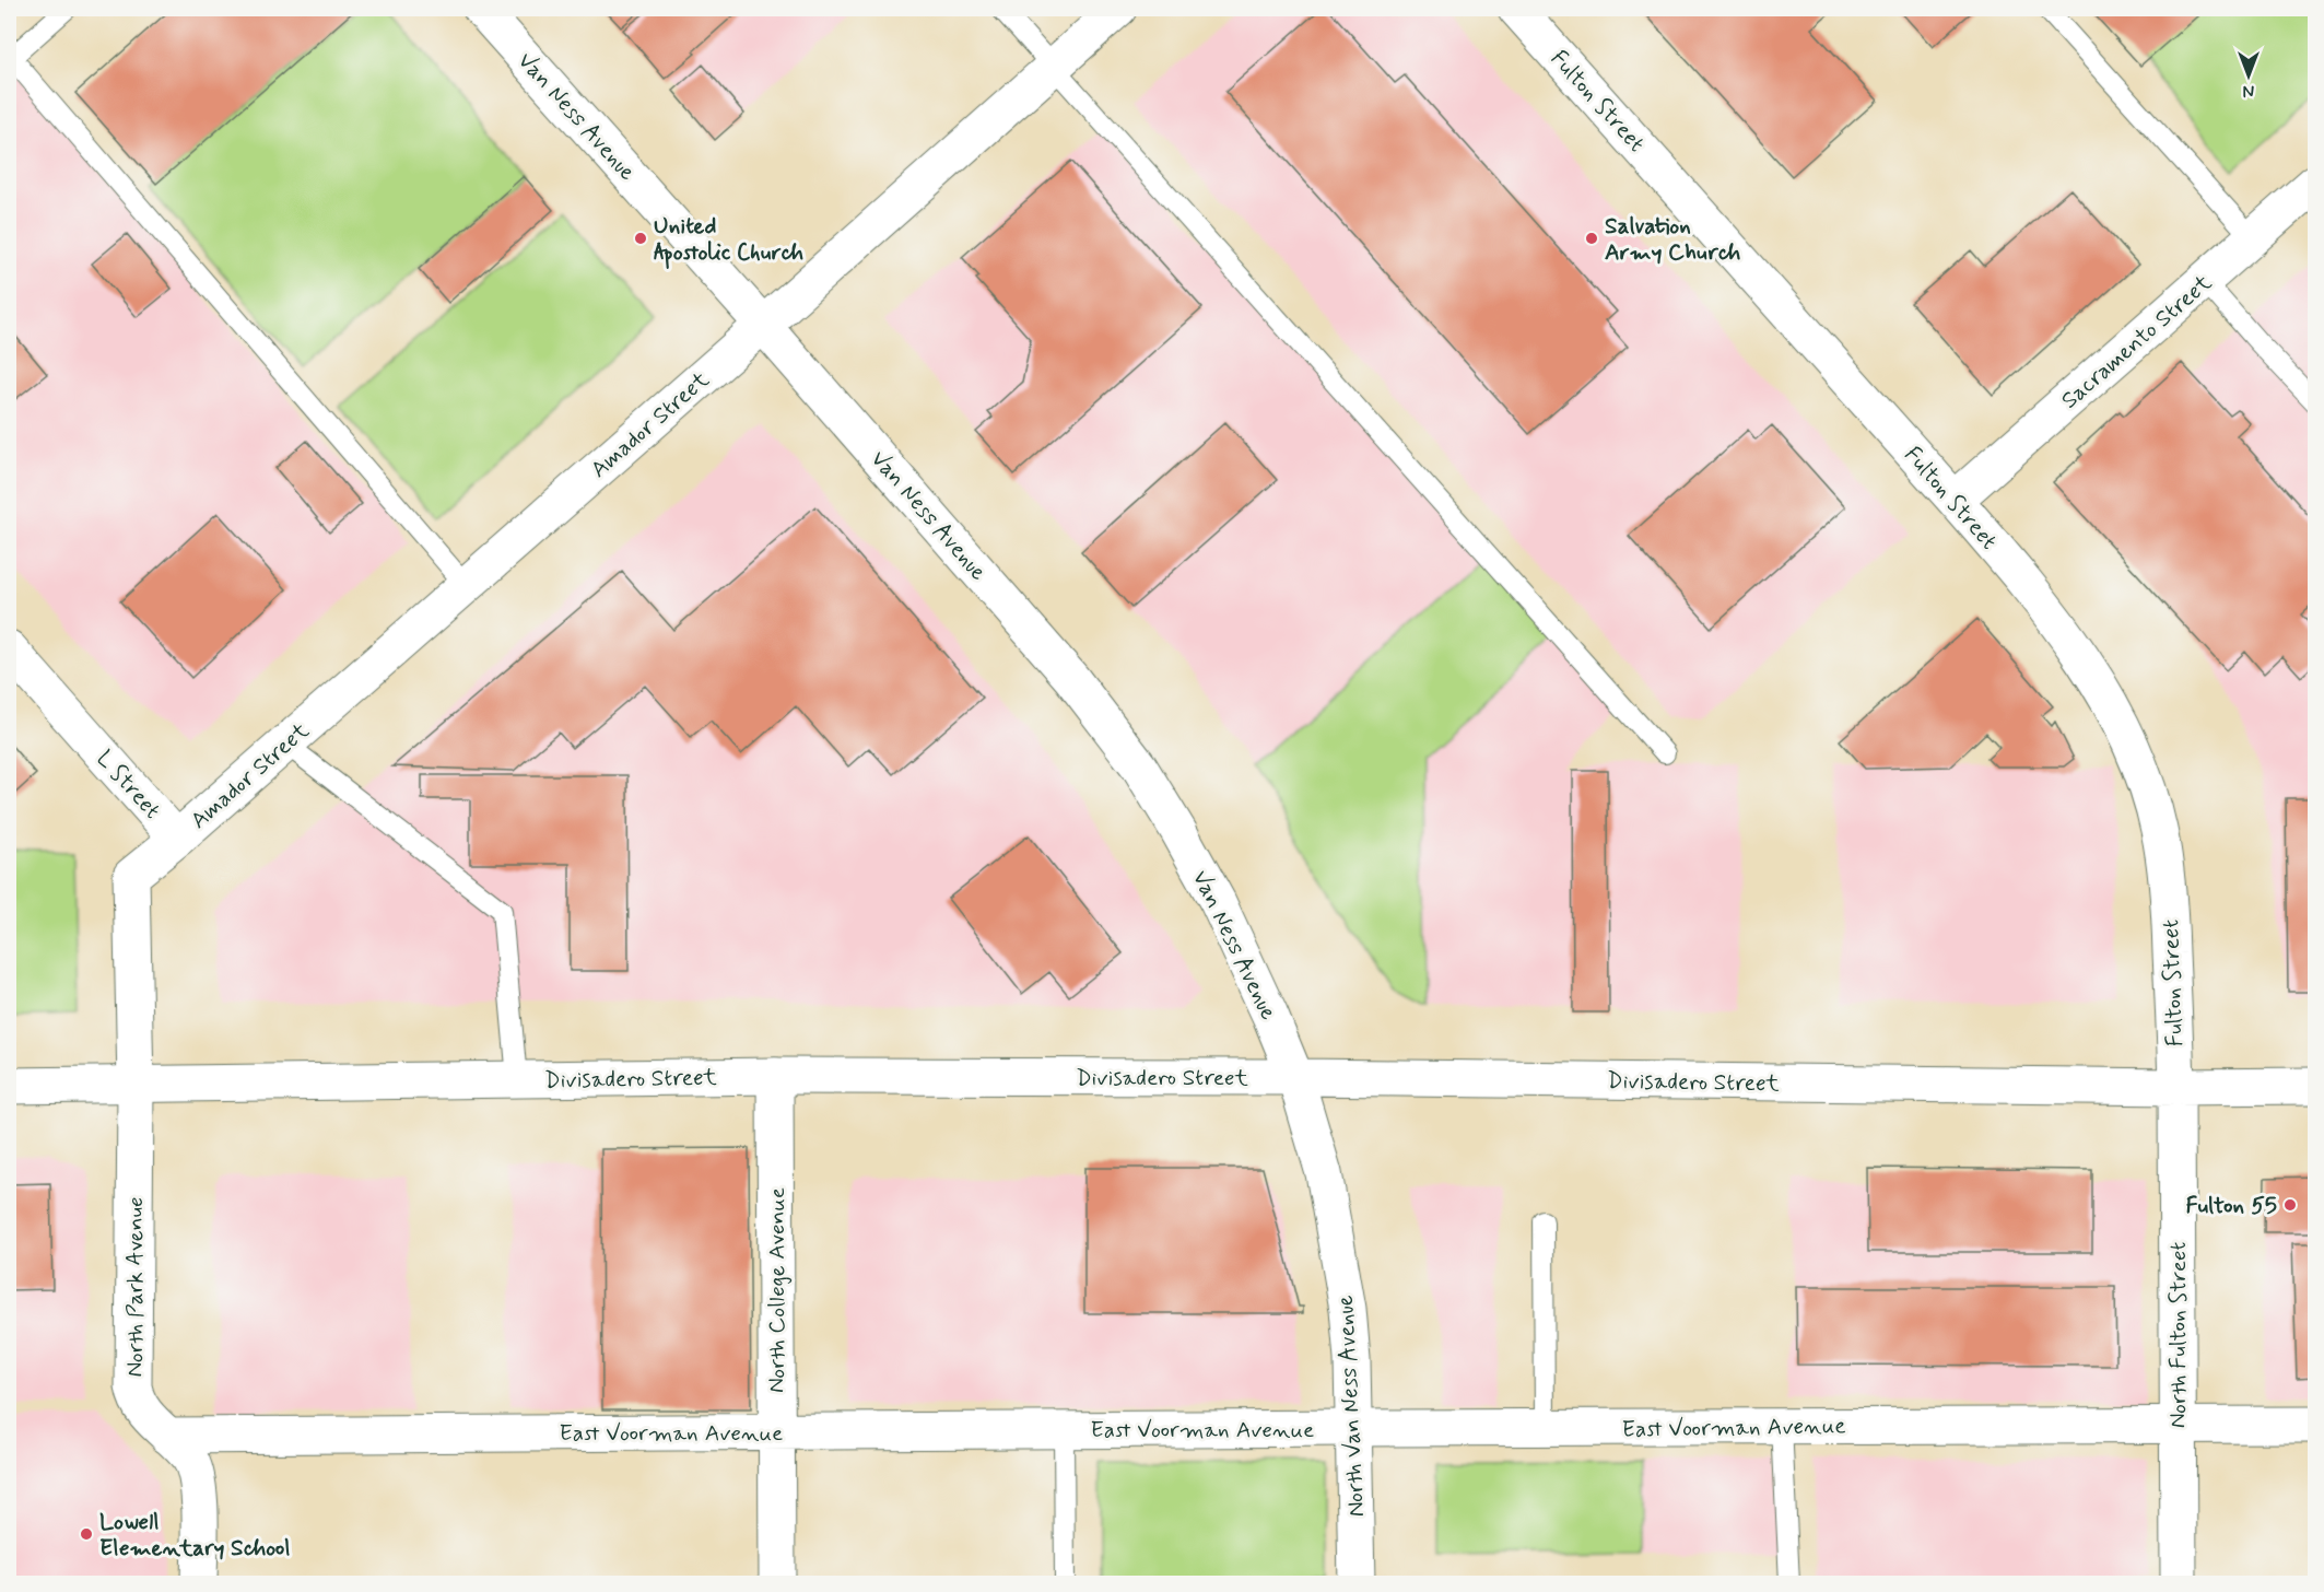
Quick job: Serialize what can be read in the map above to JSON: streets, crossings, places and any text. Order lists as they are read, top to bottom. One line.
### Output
{"streets":{"street":["Fulton Street","Van Ness Avenue","Sacramento Street","Amador Street","L Street","Divisadero Street","North Park Avenue","North College Avenue","North Fulton Street","North Van Ness Avenue","East Voorman Avenue"]},"crossings":[["Fulton Street","Sacramento Street"],["Fulton Street","Divisadero Street"],["Fulton Street","North Fulton Street"],["Van Ness Avenue","Amador Street"],["Van Ness Avenue","Divisadero Street"],["Van Ness Avenue","North Van Ness Avenue"],["Amador Street","L Street"],["L Street","Divisadero Street"],["L Street","North Park Avenue"],["Divisadero Street","North Park Avenue"],["Divisadero Street","North College Avenue"],["Divisadero Street","North Fulton Street"],["Divisadero Street","North Van Ness Avenue"],["North Park Avenue","East Voorman Avenue"],["North College Avenue","East Voorman Avenue"],["North Fulton Street","East Voorman Avenue"],["North Van Ness Avenue","East Voorman Avenue"]],"places":["United Apostolic Church","Salvation Army Church","Fulton 55","Lowell Elementary School"],"north":"bottom"}
